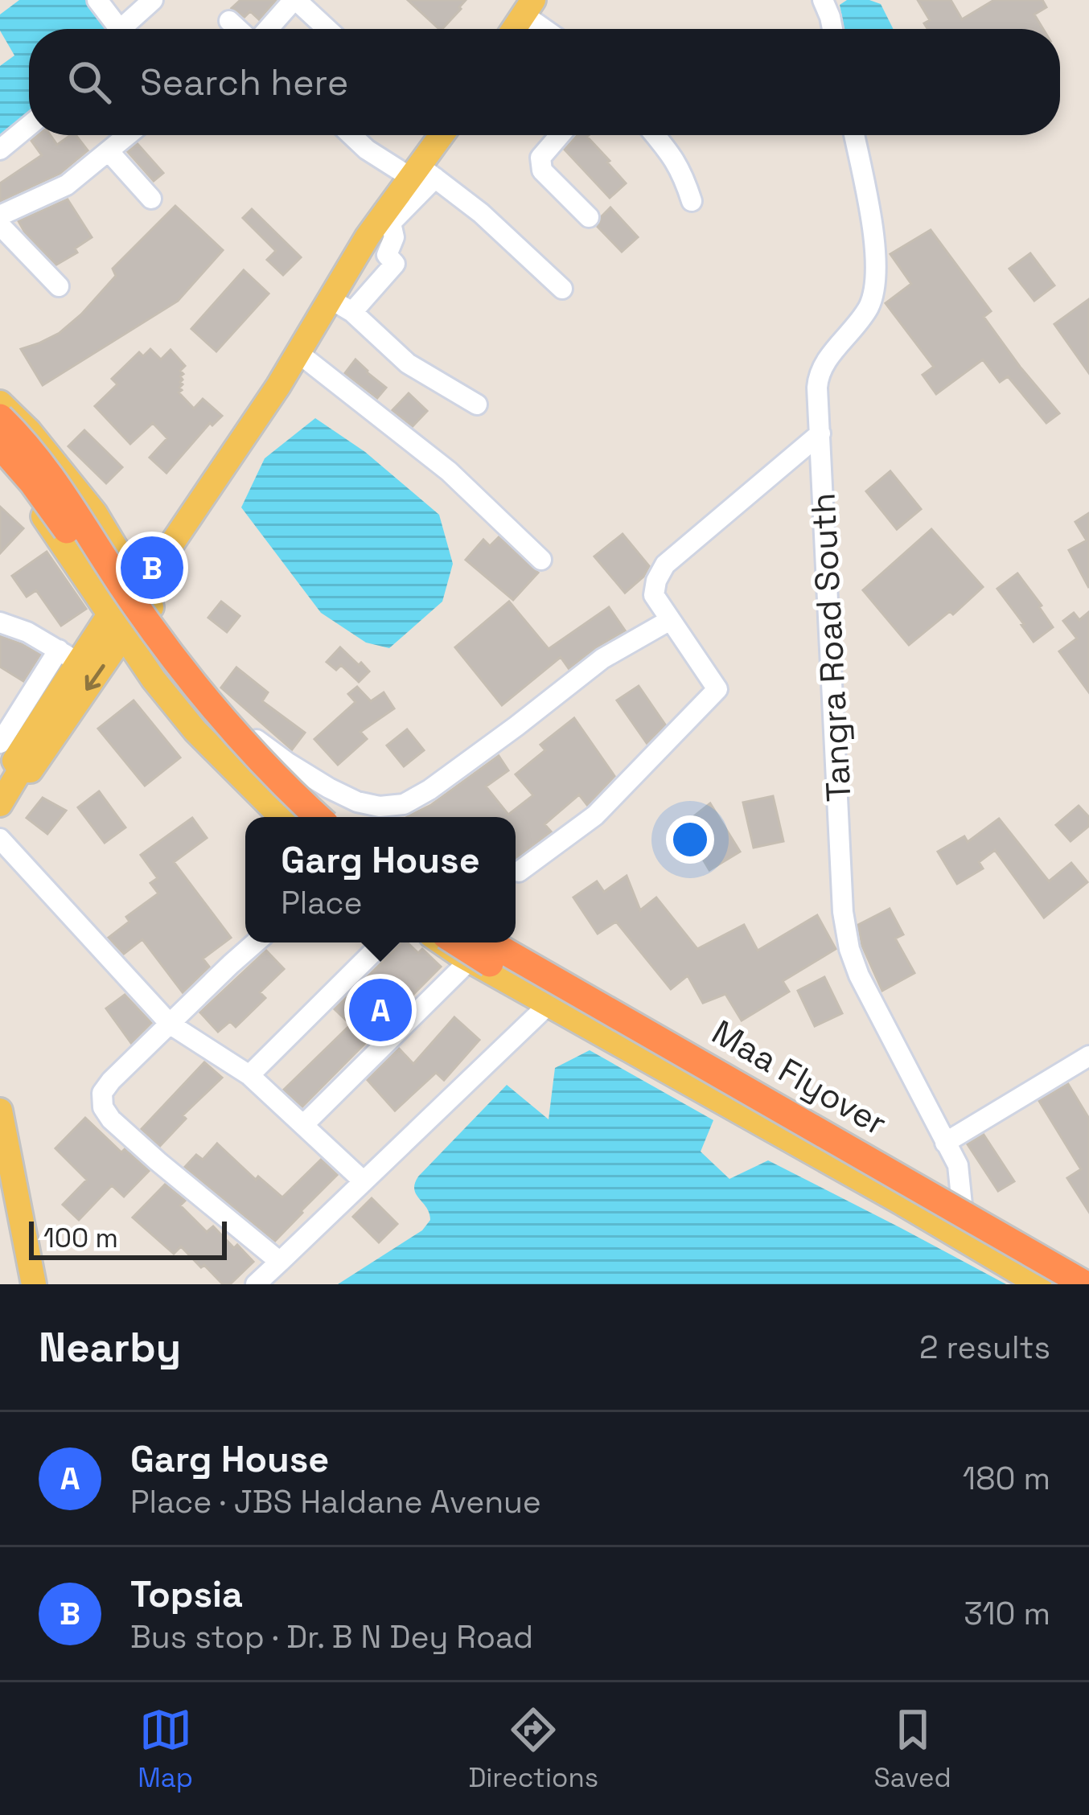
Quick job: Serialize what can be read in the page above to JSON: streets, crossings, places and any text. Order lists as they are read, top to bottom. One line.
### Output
{"streets":{"highway":["Maa Flyover"],"street":["Tangra Road South"]},"scale_bar":"100 m","page":{"search":"Search here","pins":["B","A"],"popup":["Garg House","Place"],"scale":"100 m","heading":["Nearby","2 results"],"list":[{"mark":"A","name":"Garg House","note":"Place · JBS Haldane Avenue","value":"180 m"},{"mark":"B","name":"Topsia","note":"Bus stop · Dr. B N Dey Road","value":"310 m"}],"nav":["Map","Directions","Saved"]}}
